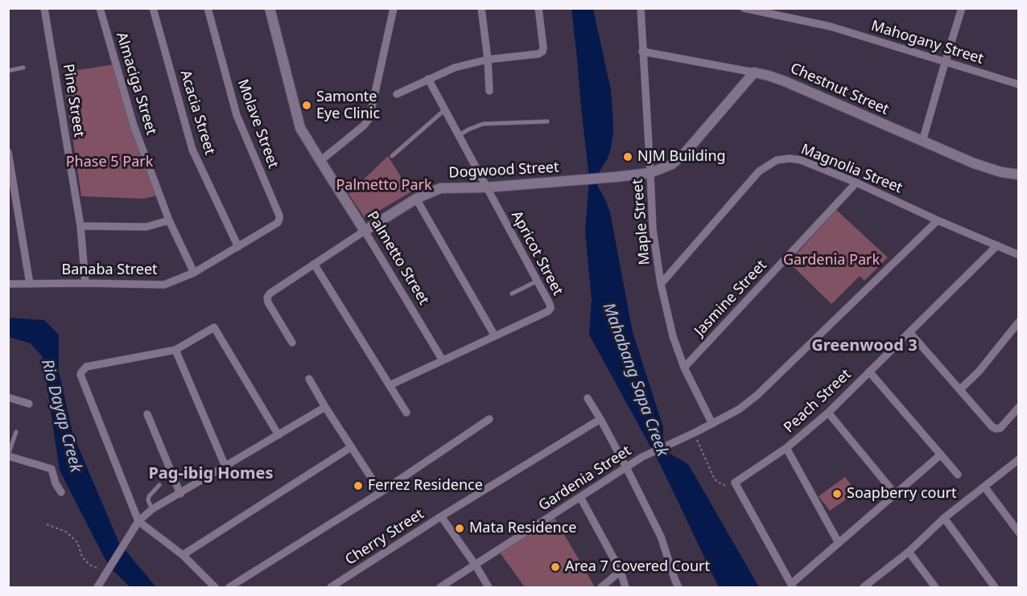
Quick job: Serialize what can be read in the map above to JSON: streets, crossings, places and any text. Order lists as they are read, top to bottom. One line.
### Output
{"streets":{"street":["Mahogany Street","Almaciga Street","Chestnut Street","Pine Street","Acacia Street","Molave Street","Magnolia Street","Dogwood Street","Maple Street","Apricot Street","Palmetto Street","Banaba Street","Jasmine Street","Peach Street","Gardenia Street","Cherry Street"]},"crossings":[["Almaciga Street","Banaba Street"],["Chestnut Street","Dogwood Street"],["Chestnut Street","Maple Street"],["Pine Street","Banaba Street"],["Acacia Street","Banaba Street"],["Molave Street","Banaba Street"],["Magnolia Street","Maple Street"],["Magnolia Street","Jasmine Street"],["Magnolia Street","Peach Street"],["Magnolia Street","Gardenia Street"],["Dogwood Street","Maple Street"],["Dogwood Street","Apricot Street"],["Dogwood Street","Palmetto Street"],["Maple Street","Jasmine Street"],["Maple Street","Gardenia Street"],["Apricot Street","Palmetto Street"]],"districts":["Greenwood 3","Pag-ibig Homes"],"water":["Mahabang Sapa Creek","Rio Dayap Creek"],"parks":["Phase 5 Park","Palmetto Park","Gardenia Park"],"places":["Samonte Eye Clinic","NJM Building","Ferrez Residence","Soapberry court","Mata Residence","Area 7 Covered Court"]}
